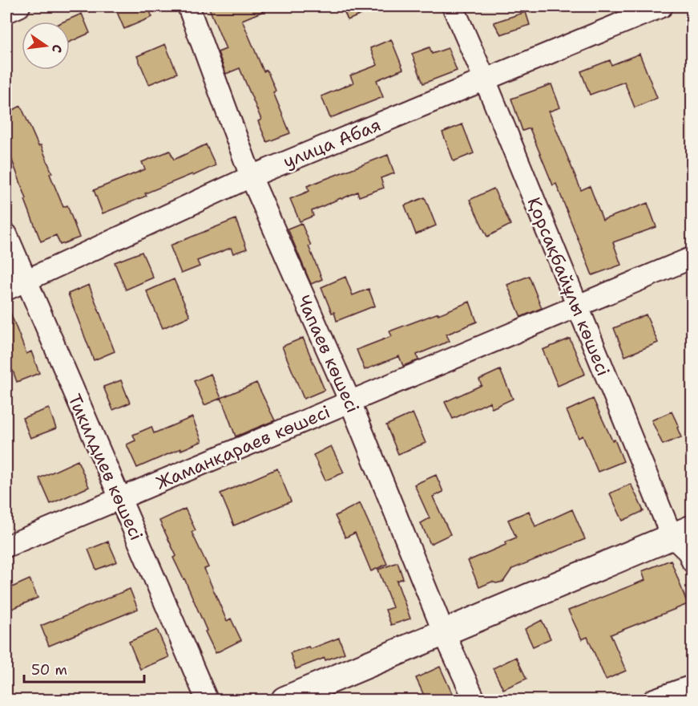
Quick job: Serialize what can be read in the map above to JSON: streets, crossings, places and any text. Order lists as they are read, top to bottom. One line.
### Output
{"streets":{"street":["улица Абая","Қорсақбайұлы көшесі","Чапаев көшесі","Жаманқараев көшесі","Тикилдиев көшесі"]},"crossings":[["улица Абая","Қорсақбайұлы көшесі"],["улица Абая","Чапаев көшесі"],["улица Абая","Тикилдиев көшесі"],["Қорсақбайұлы көшесі","Жаманқараев көшесі"],["Чапаев көшесі","Жаманқараев көшесі"],["Жаманқараев көшесі","Тикилдиев көшесі"]],"scale_bar":"50 m","north":"right"}
